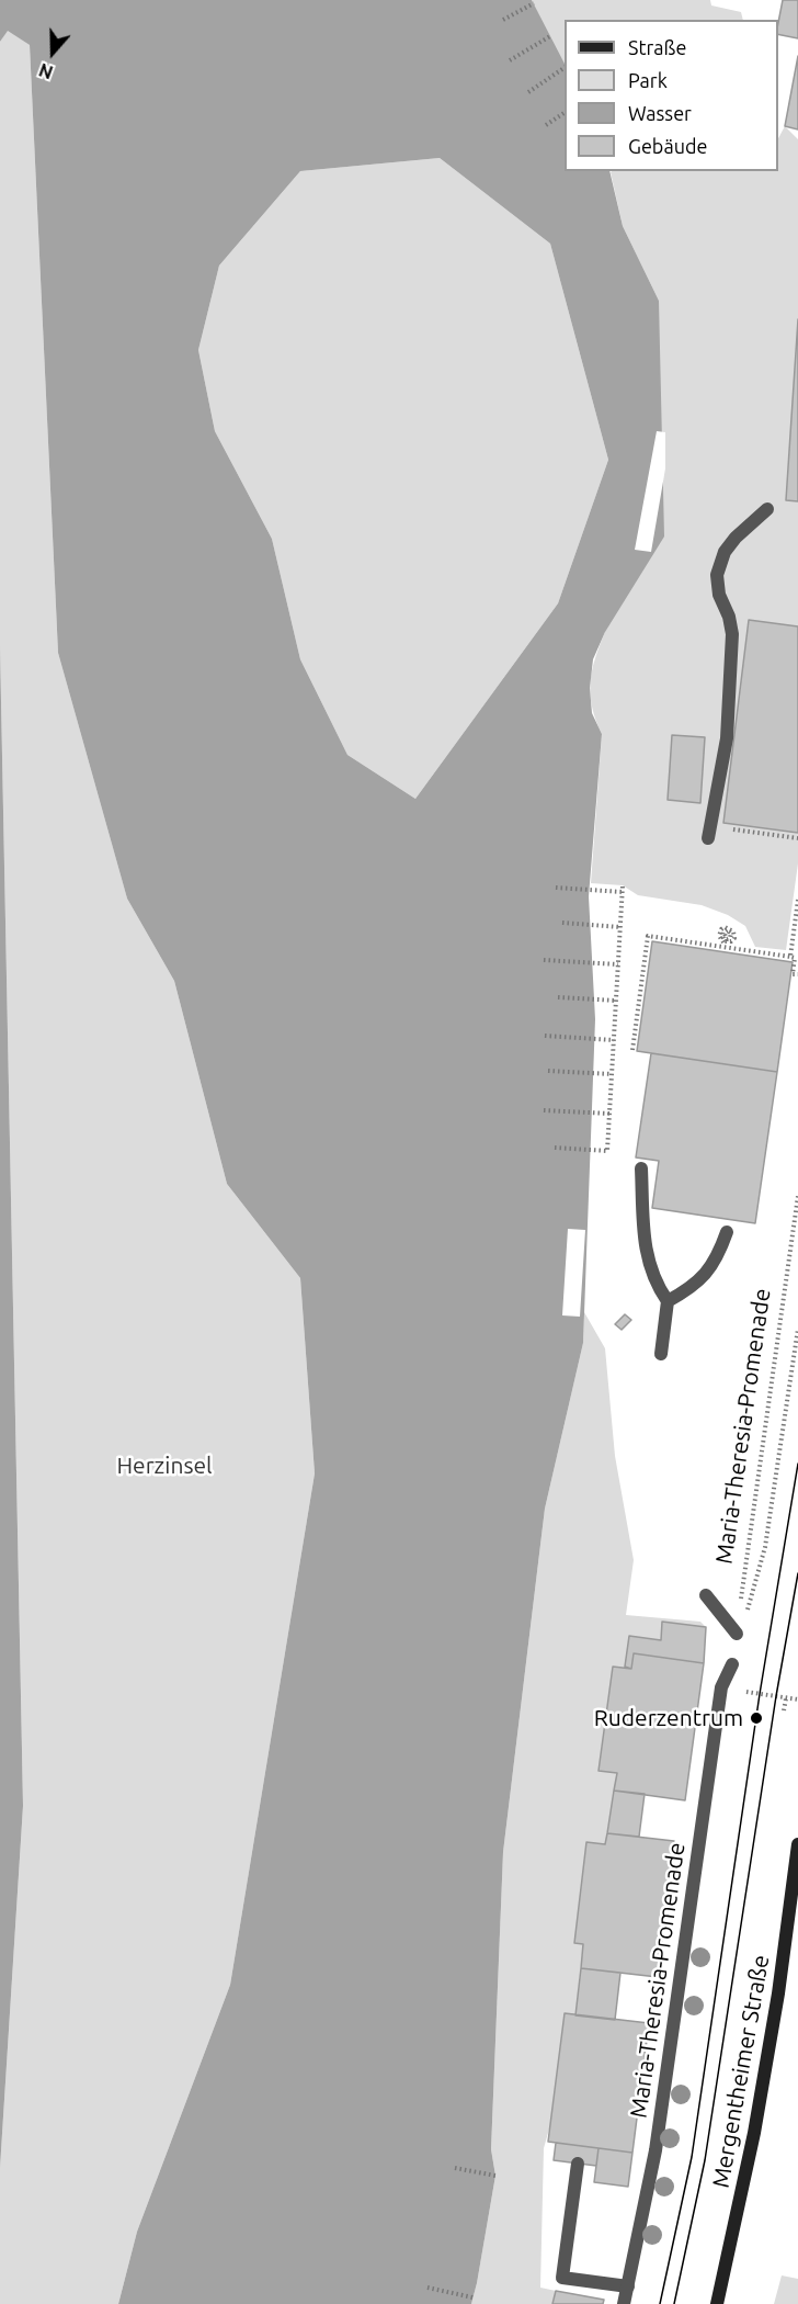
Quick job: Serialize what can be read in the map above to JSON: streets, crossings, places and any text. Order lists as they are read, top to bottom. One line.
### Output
{"streets":{"main road":["Mergentheimer Straße"],"street":["Maria-Theresia-Promenade"]},"parks":["Herzinsel"],"places":["Ruderzentrum"],"legend":["Straße","Park","Wasser","Gebäude"],"north":"bottom"}
